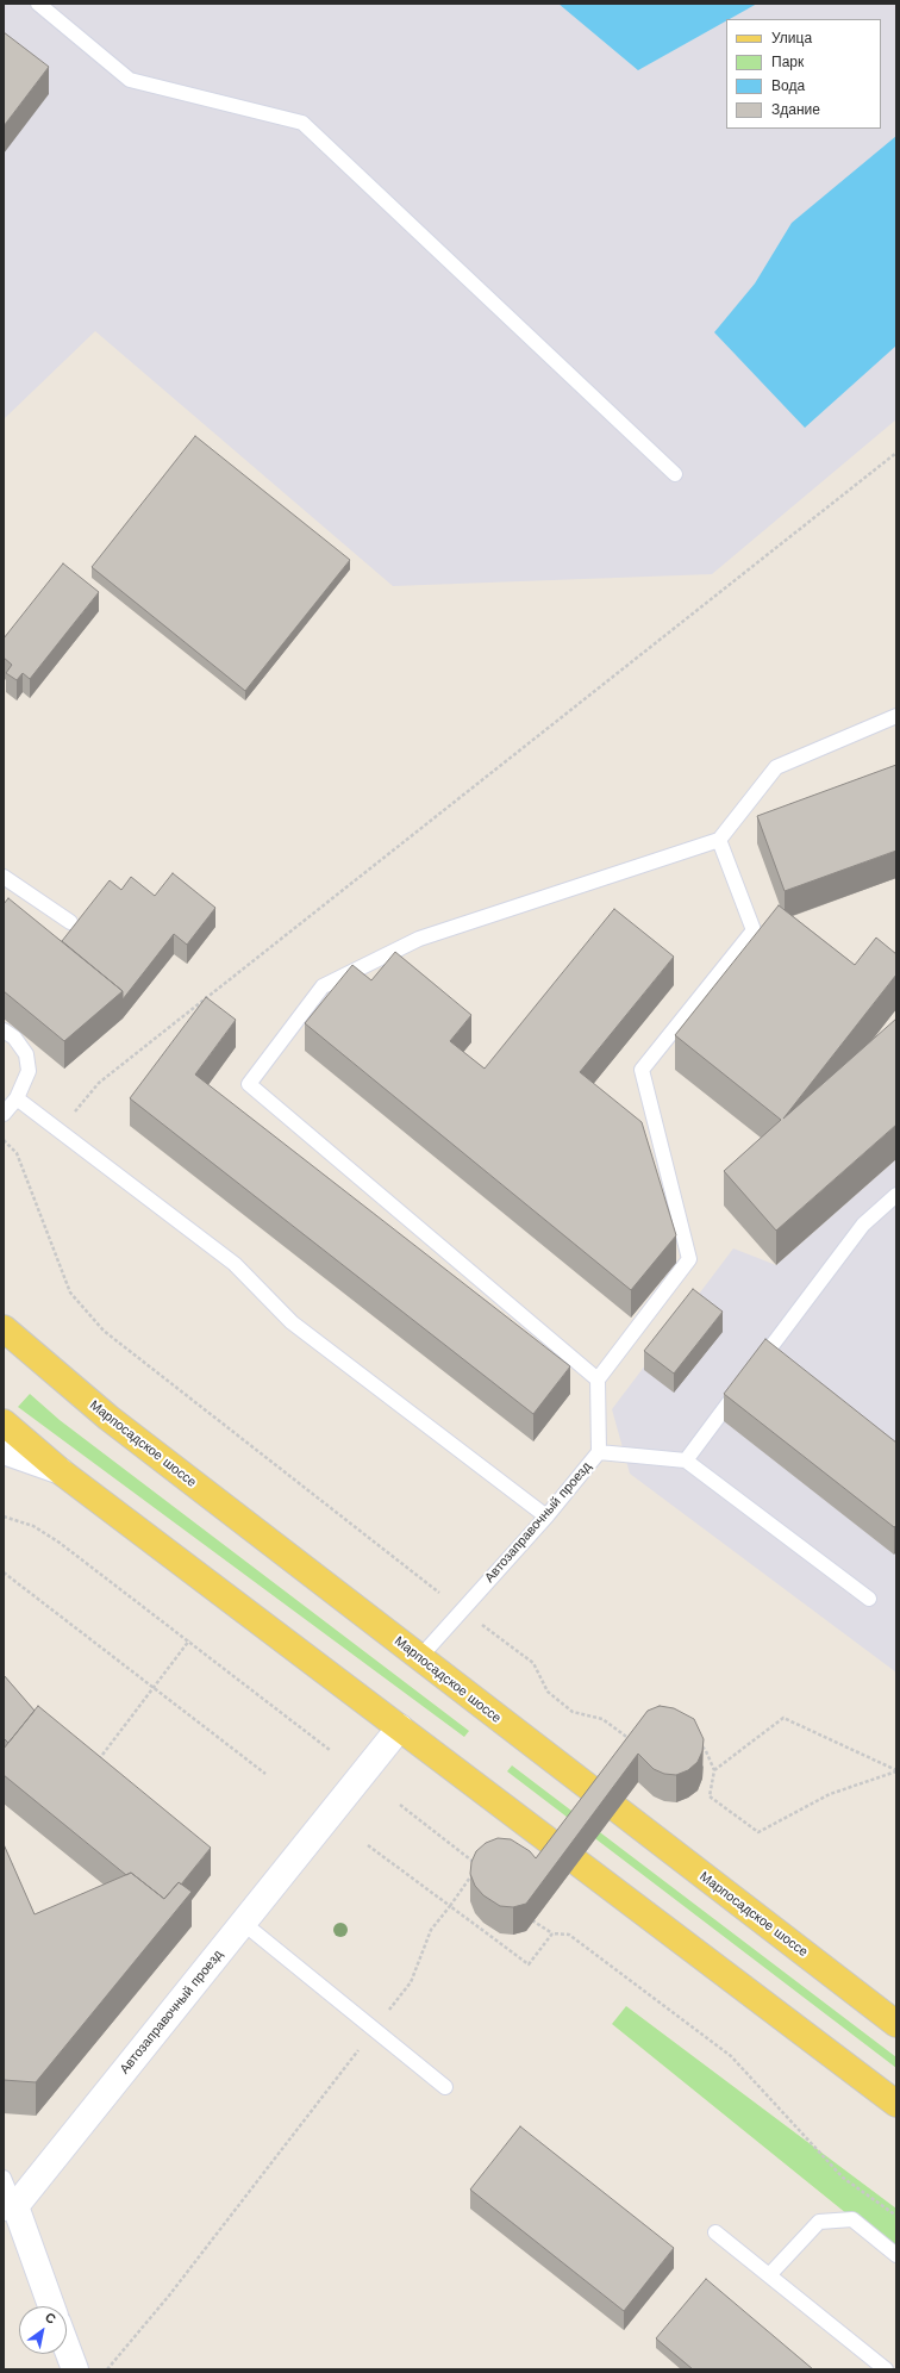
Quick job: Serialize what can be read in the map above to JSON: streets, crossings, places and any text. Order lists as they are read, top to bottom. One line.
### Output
{"streets":{"main road":["Марпосадское шоссе"],"street":["Автозаправочный проезд"]},"crossings":[["Марпосадское шоссе","Автозаправочный проезд"]],"legend":["Улица","Парк","Вода","Здание"],"north":"top right"}
